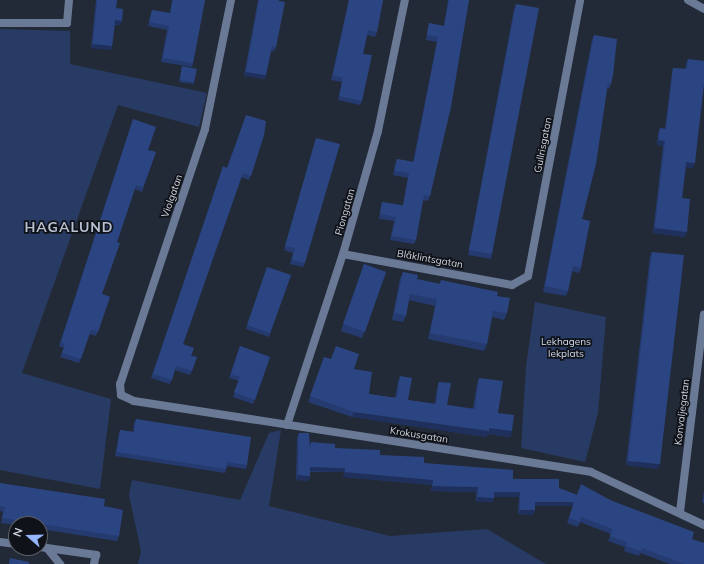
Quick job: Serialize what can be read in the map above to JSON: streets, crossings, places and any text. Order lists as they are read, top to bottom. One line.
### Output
{"streets":{"street":["Gullrisgatan","Violgatan","Piongatan","Blåklintsgatan","Konvaljegatan","Krokusgatan"]},"crossings":[["Gullrisgatan","Blåklintsgatan"],["Violgatan","Krokusgatan"],["Piongatan","Blåklintsgatan"],["Piongatan","Krokusgatan"],["Konvaljegatan","Krokusgatan"]],"districts":["HAGALUND"],"parks":["Lekhagens lekplats"],"north":"left"}
